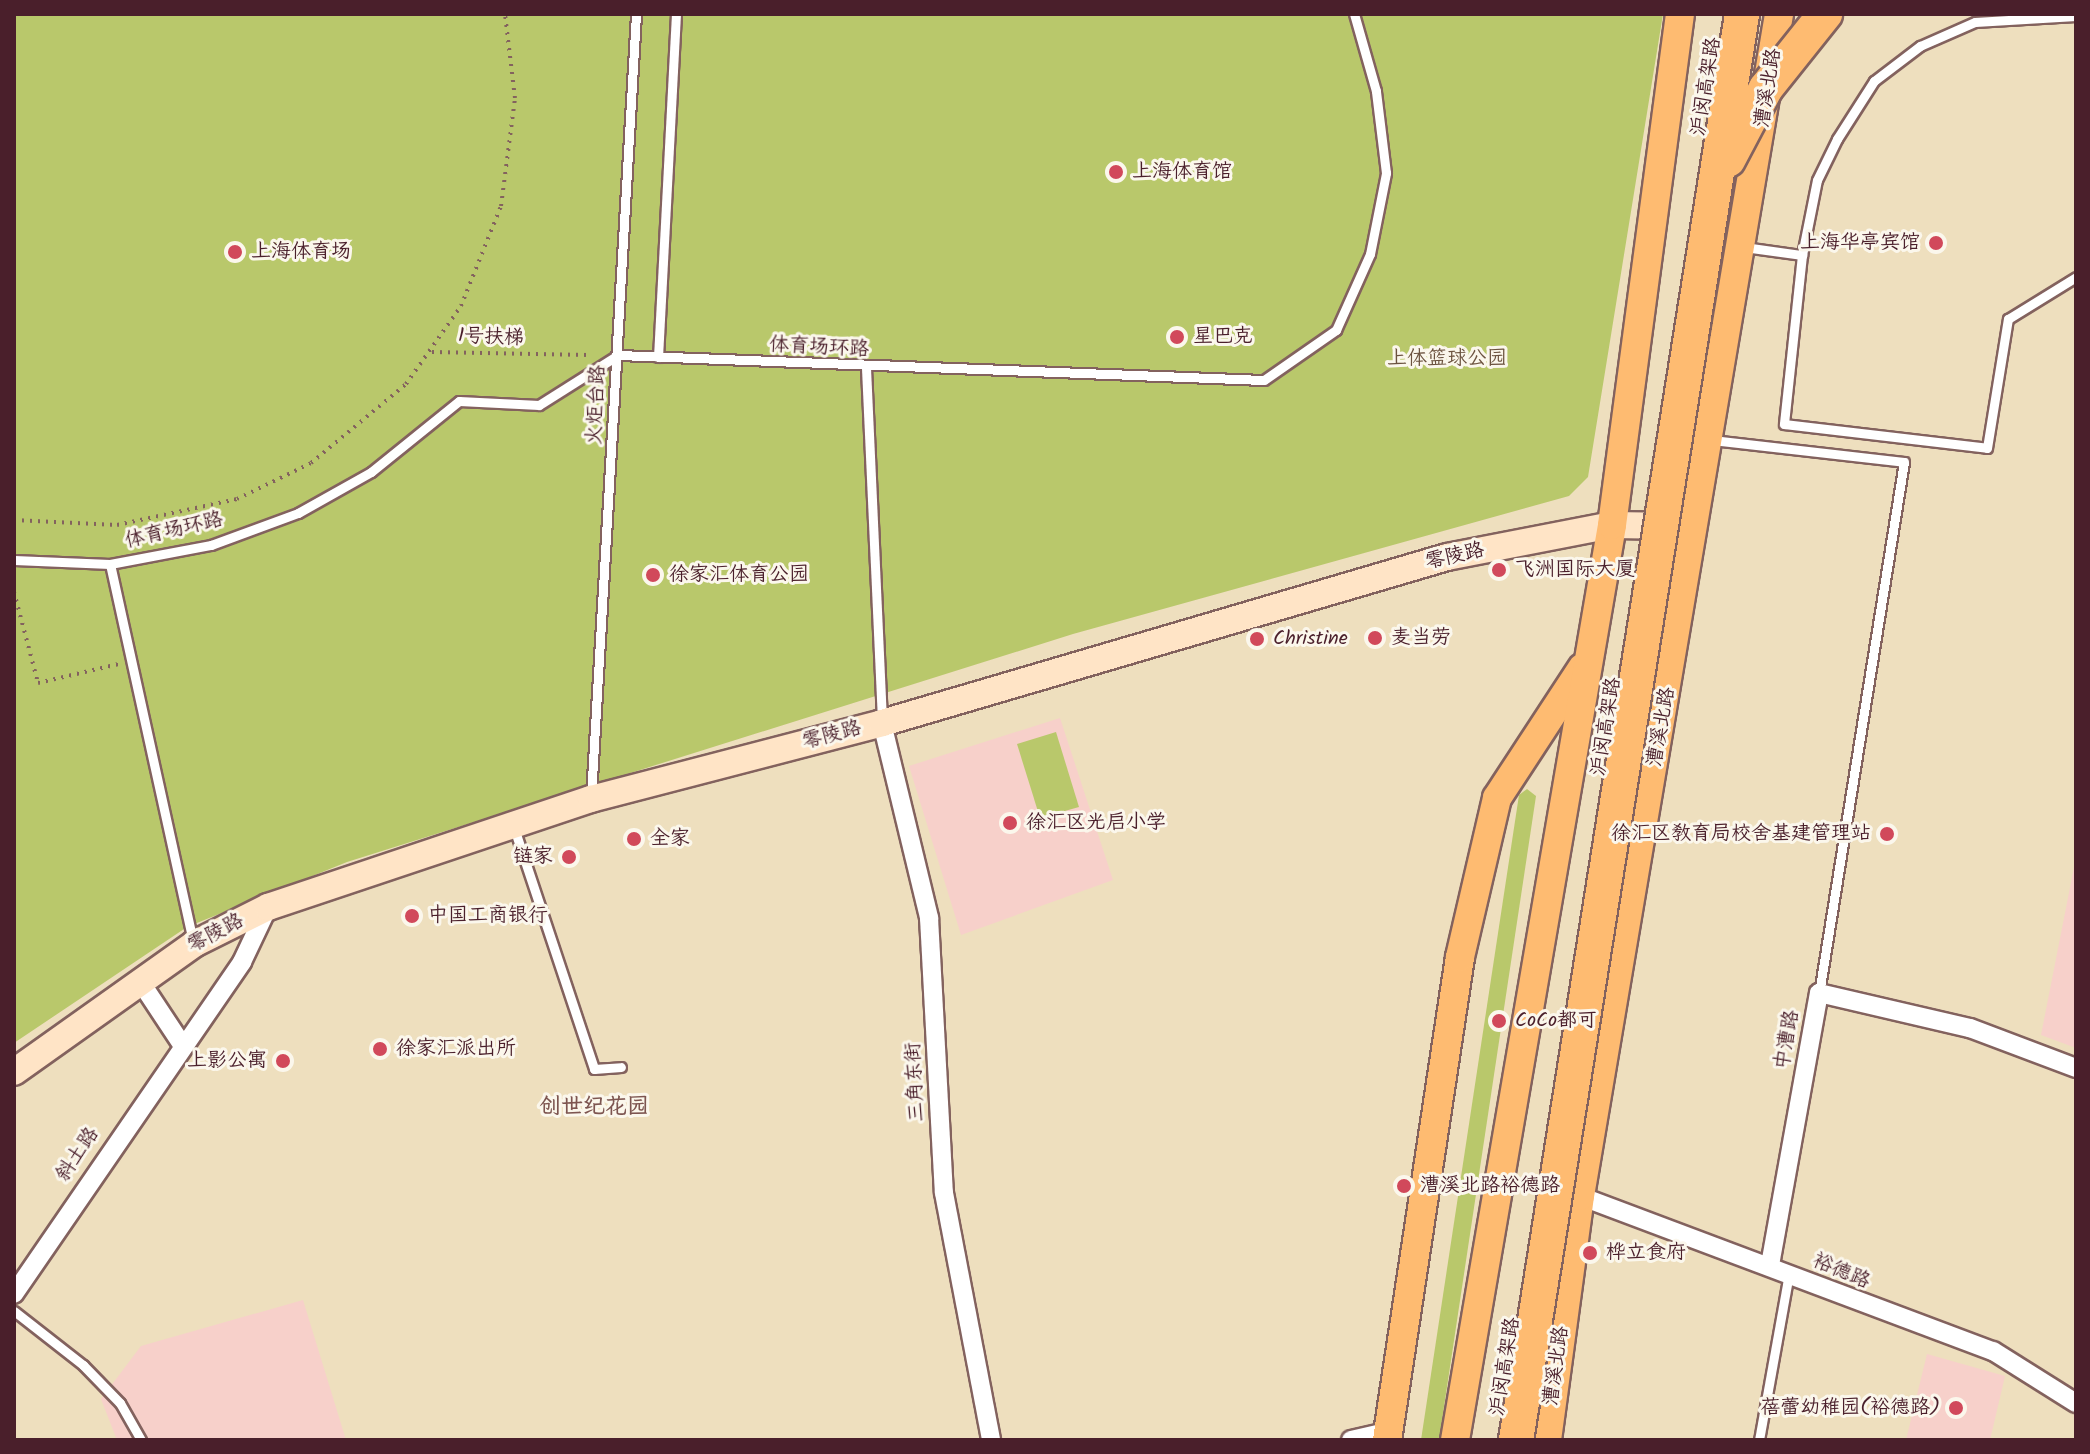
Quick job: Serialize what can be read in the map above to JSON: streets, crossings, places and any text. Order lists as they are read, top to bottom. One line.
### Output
{"streets":{"highway":["沪闵高架路"],"main road":["漕溪北路"],"street":["零陵路","中漕路","三角东街","斜土路","裕德路"],"lane":["体育场环路","火炬台路"],"path":["1号扶梯"]},"crossings":[["漕溪北路","零陵路"],["漕溪北路","裕德路"],["1号扶梯","体育场环路"],["1号扶梯","火炬台路"],["体育场环路","火炬台路"],["火炬台路","零陵路"],["零陵路","三角东街"],["零陵路","斜土路"],["中漕路","裕德路"]],"districts":["创世纪花园"],"parks":["上体篮球公园"],"places":["上海体育馆","上海华亭宾馆","上海体育场","星巴克","飞洲国际大厦","徐家汇体育公园","麦当劳","Christine","徐汇区光启小学","徐汇区教育局校舍基建管理站","全家","链家","中国工商银行","CoCo都可","徐家汇派出所","上影公寓","漕溪北路裕德路","桦立食府","蓓蕾幼稚园(裕德路)"]}
